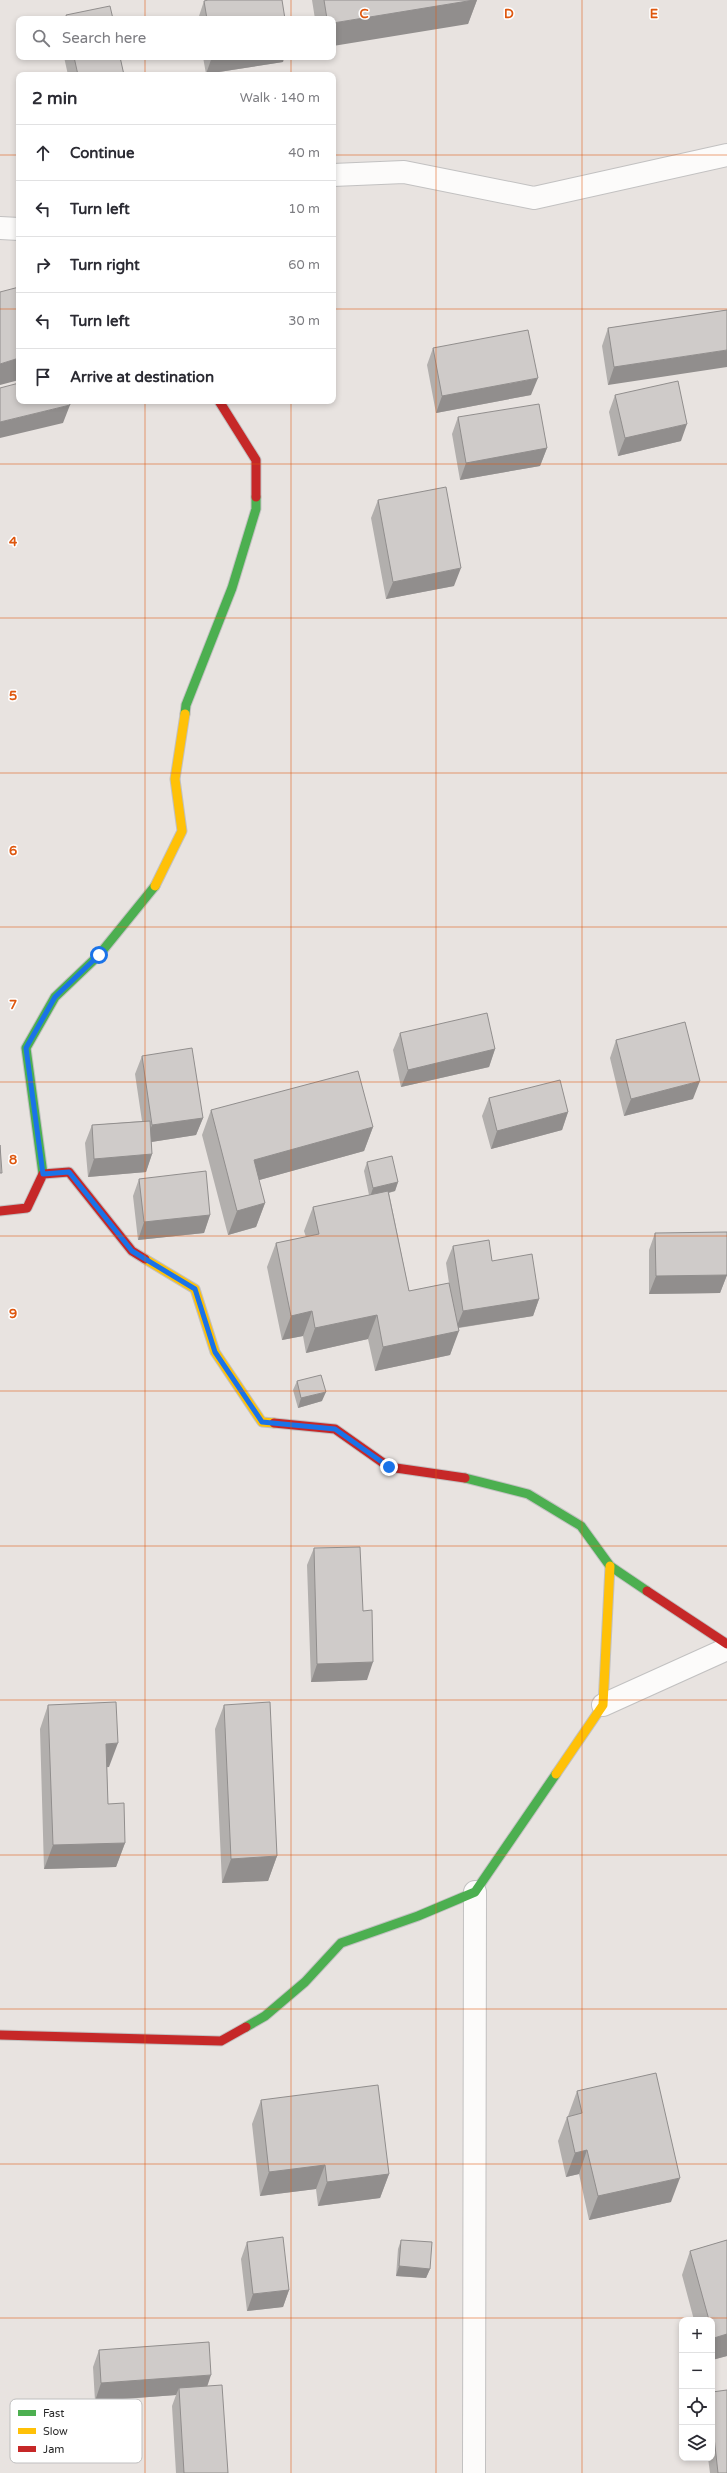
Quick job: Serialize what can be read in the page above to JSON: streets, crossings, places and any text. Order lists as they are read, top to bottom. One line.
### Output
{"legend":["Fast","Slow","Jam"],"page":{"search":"Search here","heading":["2 min","Walk · 140 m"],"list":[["Continue","40 m"],["Turn left","10 m"],["Turn right","60 m"],["Turn left","30 m"],"Arrive at destination"],"map_buttons":["+","−"]},"grid":{"columns":["C","D","E"],"rows":["4","5","6","7","8","9"]}}
